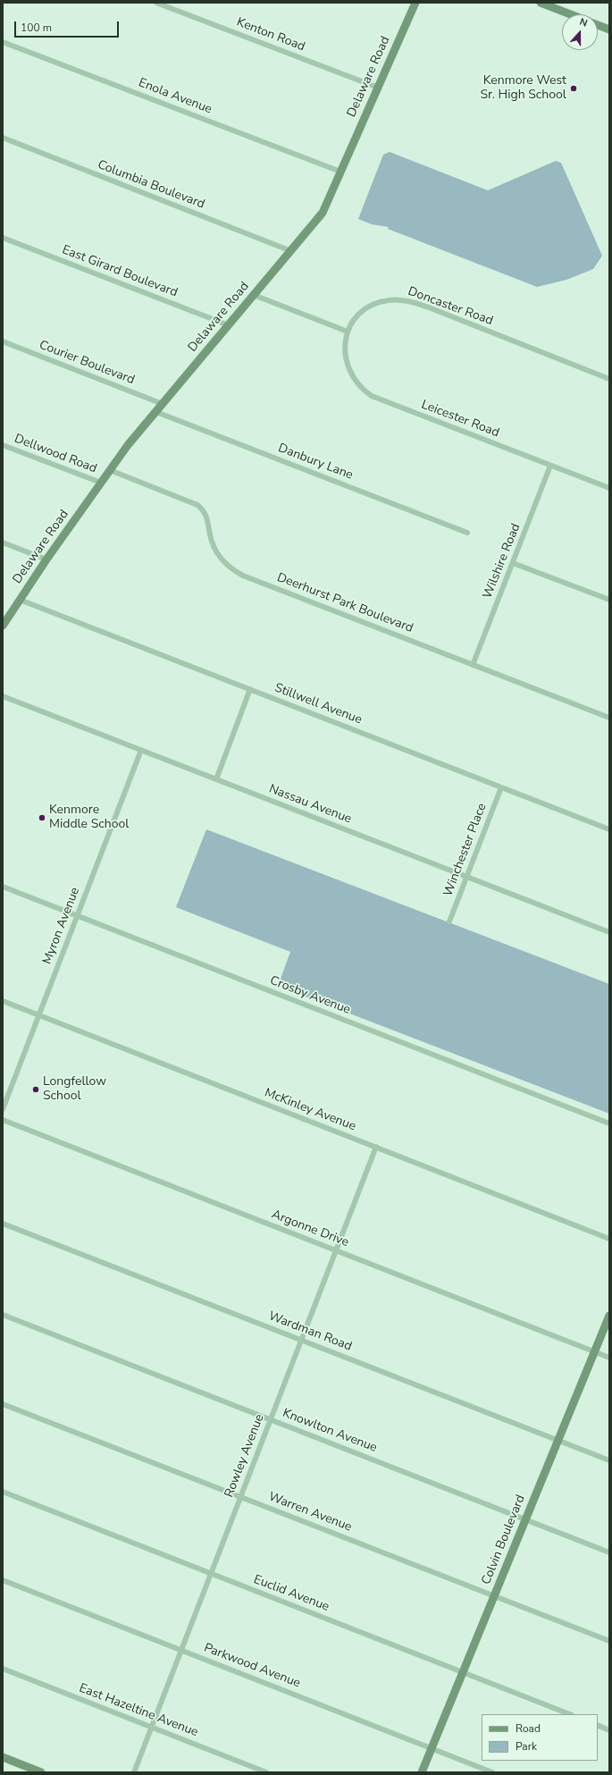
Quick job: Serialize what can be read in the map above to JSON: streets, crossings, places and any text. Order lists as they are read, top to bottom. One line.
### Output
{"streets":{"street":["Kenton Road","Delaware Road","Enola Avenue","Columbia Boulevard","East Girard Boulevard","Doncaster Road","Courier Boulevard","Leicester Road","Dellwood Road","Danbury Lane","Wilshire Road","Deerhurst Park Boulevard","Stillwell Avenue","Nassau Avenue","Winchester Place","Myron Avenue","Crosby Avenue","McKinley Avenue","Argonne Drive","Wardman Road","Knowlton Avenue","Rowley Avenue","Warren Avenue","Colvin Boulevard","Euclid Avenue","Parkwood Avenue","East Hazeltine Avenue"]},"crossings":[["Kenton Road","Delaware Road"],["Delaware Road","Enola Avenue"],["Delaware Road","Columbia Boulevard"],["Delaware Road","East Girard Boulevard"],["Delaware Road","Courier Boulevard"],["Delaware Road","Dellwood Road"],["Delaware Road","Danbury Lane"],["Delaware Road","Deerhurst Park Boulevard"],["Delaware Road","Stillwell Avenue"],["Doncaster Road","Leicester Road"],["Leicester Road","Wilshire Road"],["Wilshire Road","Deerhurst Park Boulevard"],["Stillwell Avenue","Winchester Place"],["Nassau Avenue","Winchester Place"],["Nassau Avenue","Myron Avenue"],["Myron Avenue","Crosby Avenue"],["Myron Avenue","McKinley Avenue"],["McKinley Avenue","Rowley Avenue"],["Argonne Drive","Rowley Avenue"],["Argonne Drive","Colvin Boulevard"],["Wardman Road","Rowley Avenue"],["Wardman Road","Colvin Boulevard"],["Knowlton Avenue","Rowley Avenue"],["Knowlton Avenue","Colvin Boulevard"],["Rowley Avenue","Warren Avenue"],["Rowley Avenue","Euclid Avenue"],["Rowley Avenue","Parkwood Avenue"],["Rowley Avenue","East Hazeltine Avenue"],["Warren Avenue","Colvin Boulevard"],["Colvin Boulevard","Euclid Avenue"],["Colvin Boulevard","Parkwood Avenue"]],"places":["Kenmore West Sr. High School","Kenmore Middle School","Longfellow School"],"legend":["Road","Park"],"scale_bar":"100 m","north":"top"}
